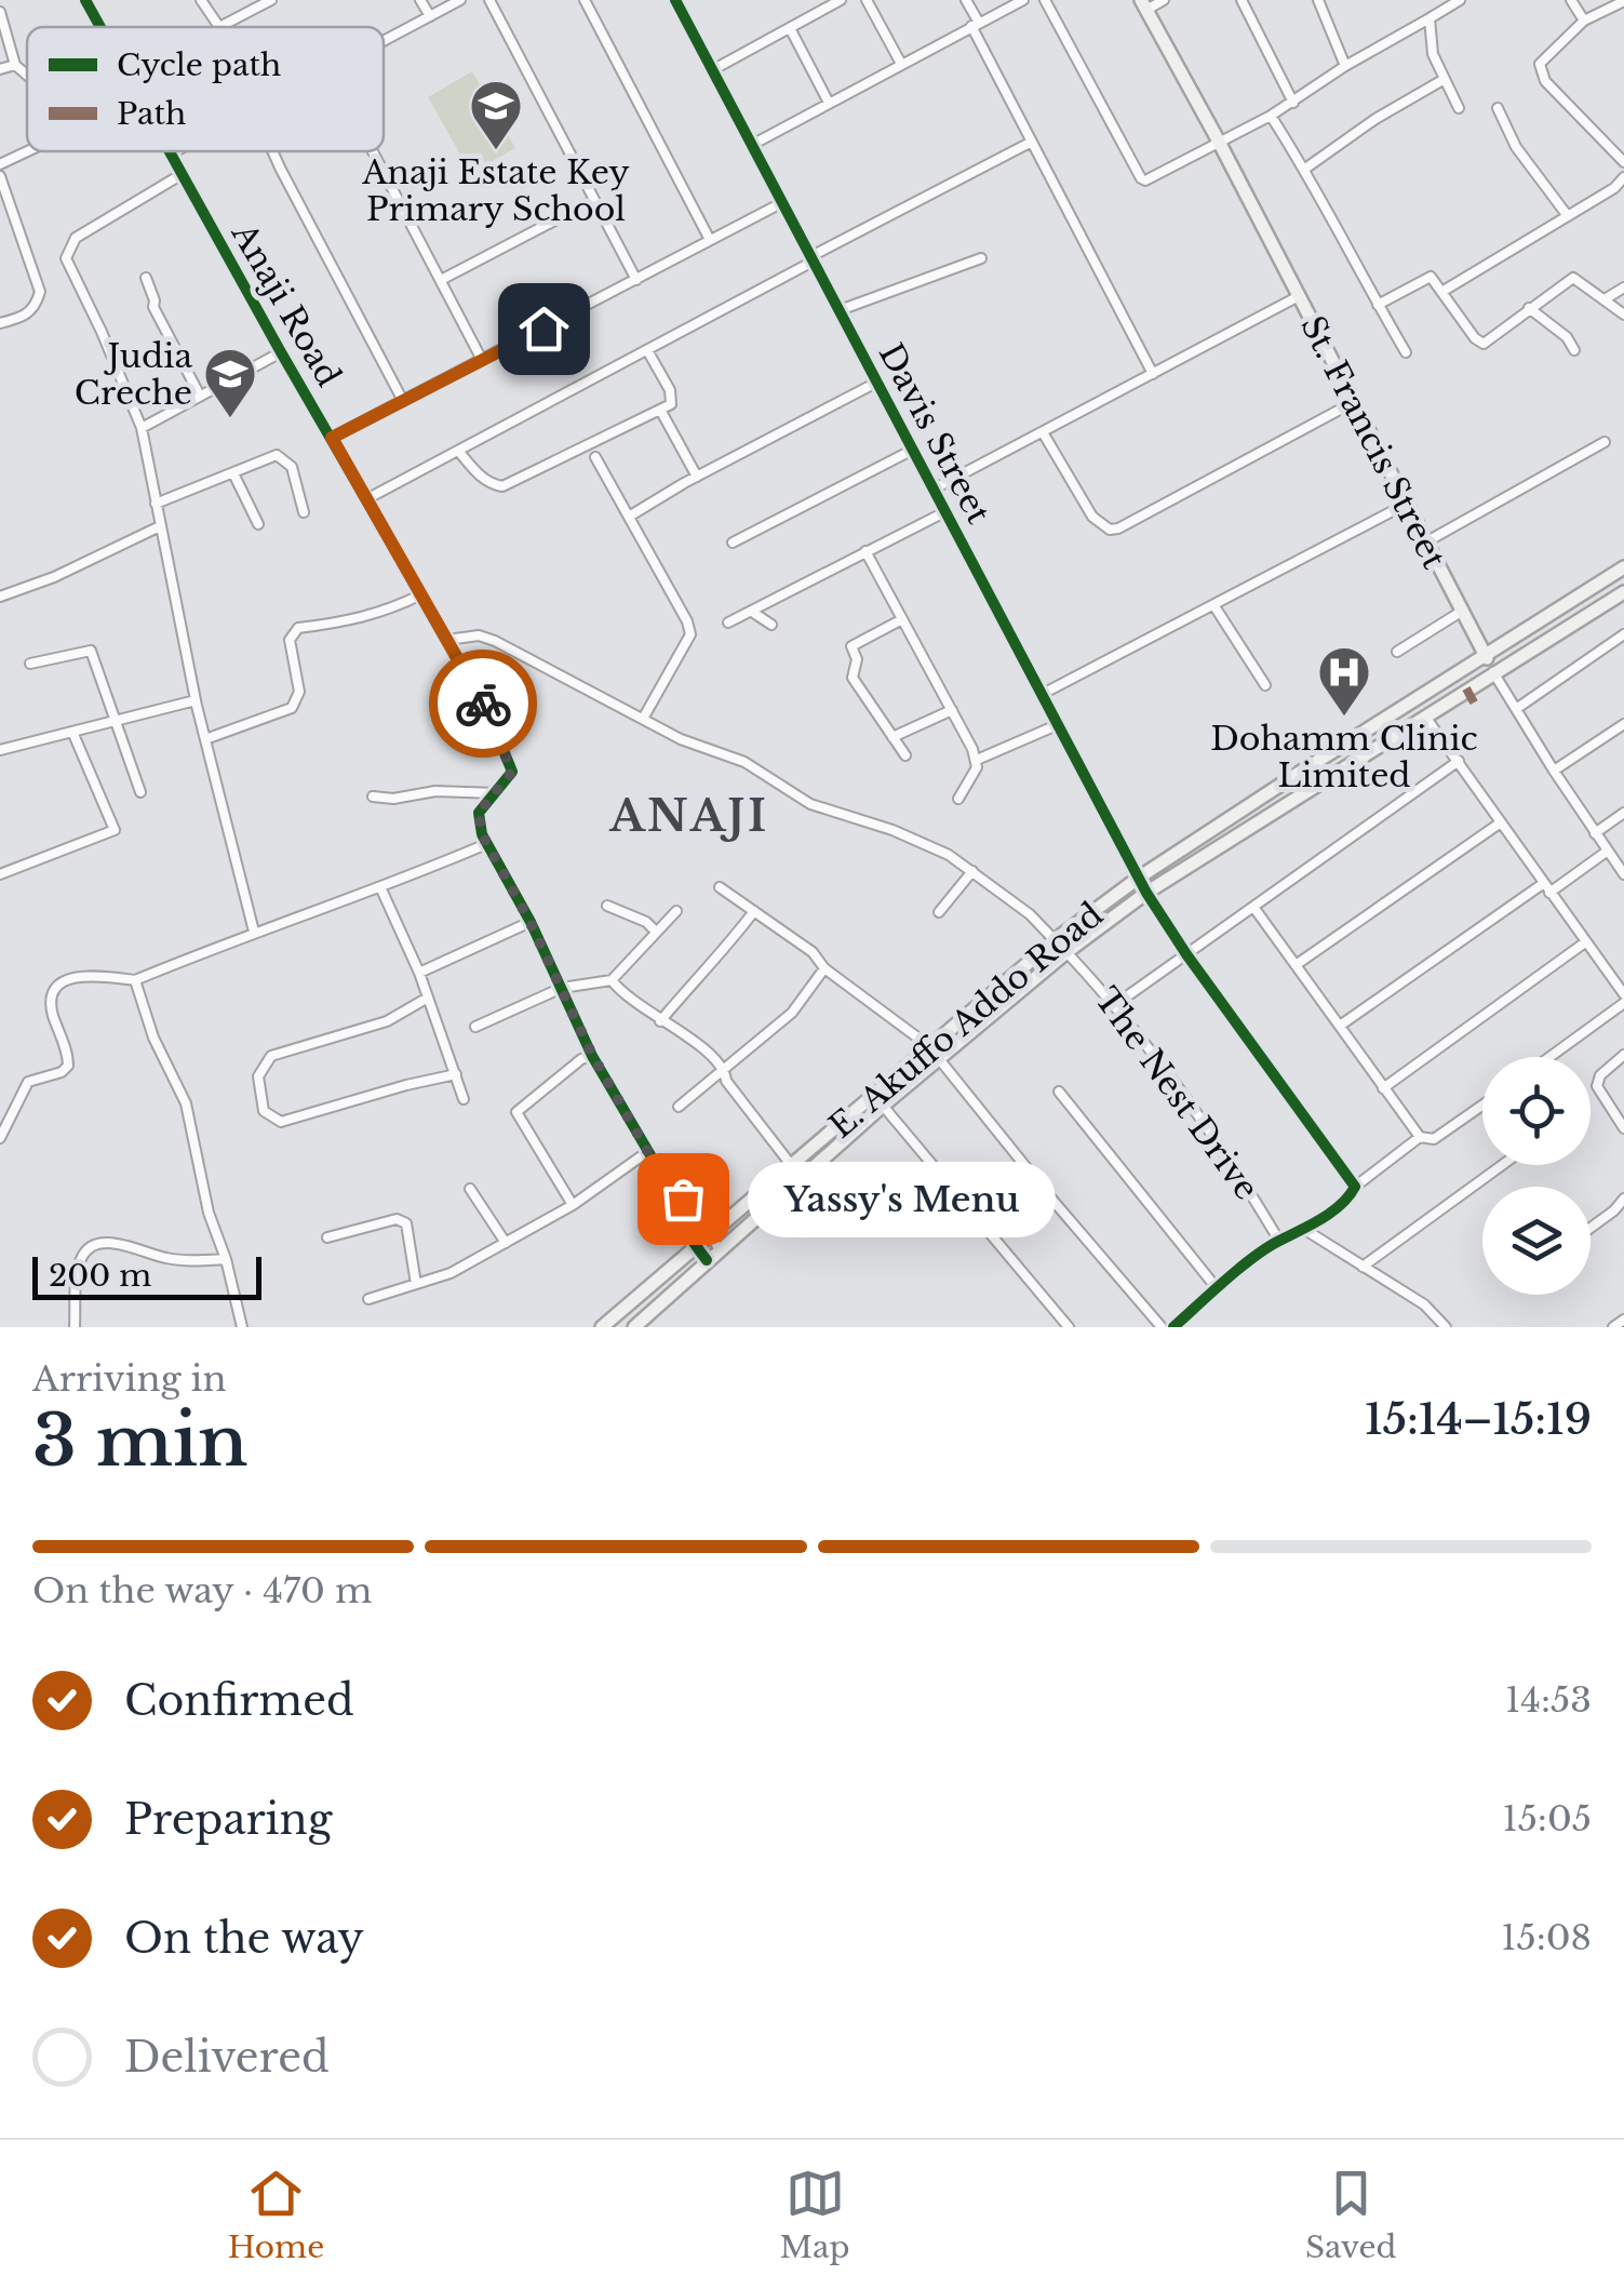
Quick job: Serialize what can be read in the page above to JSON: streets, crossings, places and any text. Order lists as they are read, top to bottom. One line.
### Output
{"streets":{"main road":["St. Francis Street","E. Akuffo Addo Road"],"street":["Anaji Road","Davis Street","The Nest Drive"]},"crossings":[["Davis Street","E. Akuffo Addo Road"],["St. Francis Street","E. Akuffo Addo Road"],["E. Akuffo Addo Road","The Nest Drive"]],"districts":["ANAJI"],"places":{"school or university":["Anaji Estate Key Primary School","Judia Creche"],"hospital":["Dohamm Clinic Limited"],"other":["Yassy's Menu"]},"legend":["Cycle path","Path"],"scale_bar":"200 m","page":{"bubble":"Yassy's Menu","scale":"200 m","heading":["3 min","Arriving in","15:14–15:19"],"bar":"On the way · 470 m","list":[["Confirmed","14:53"],["Preparing","15:05"],["On the way","15:08"],"Delivered"],"tabs":["Home","Map","Saved"]}}
